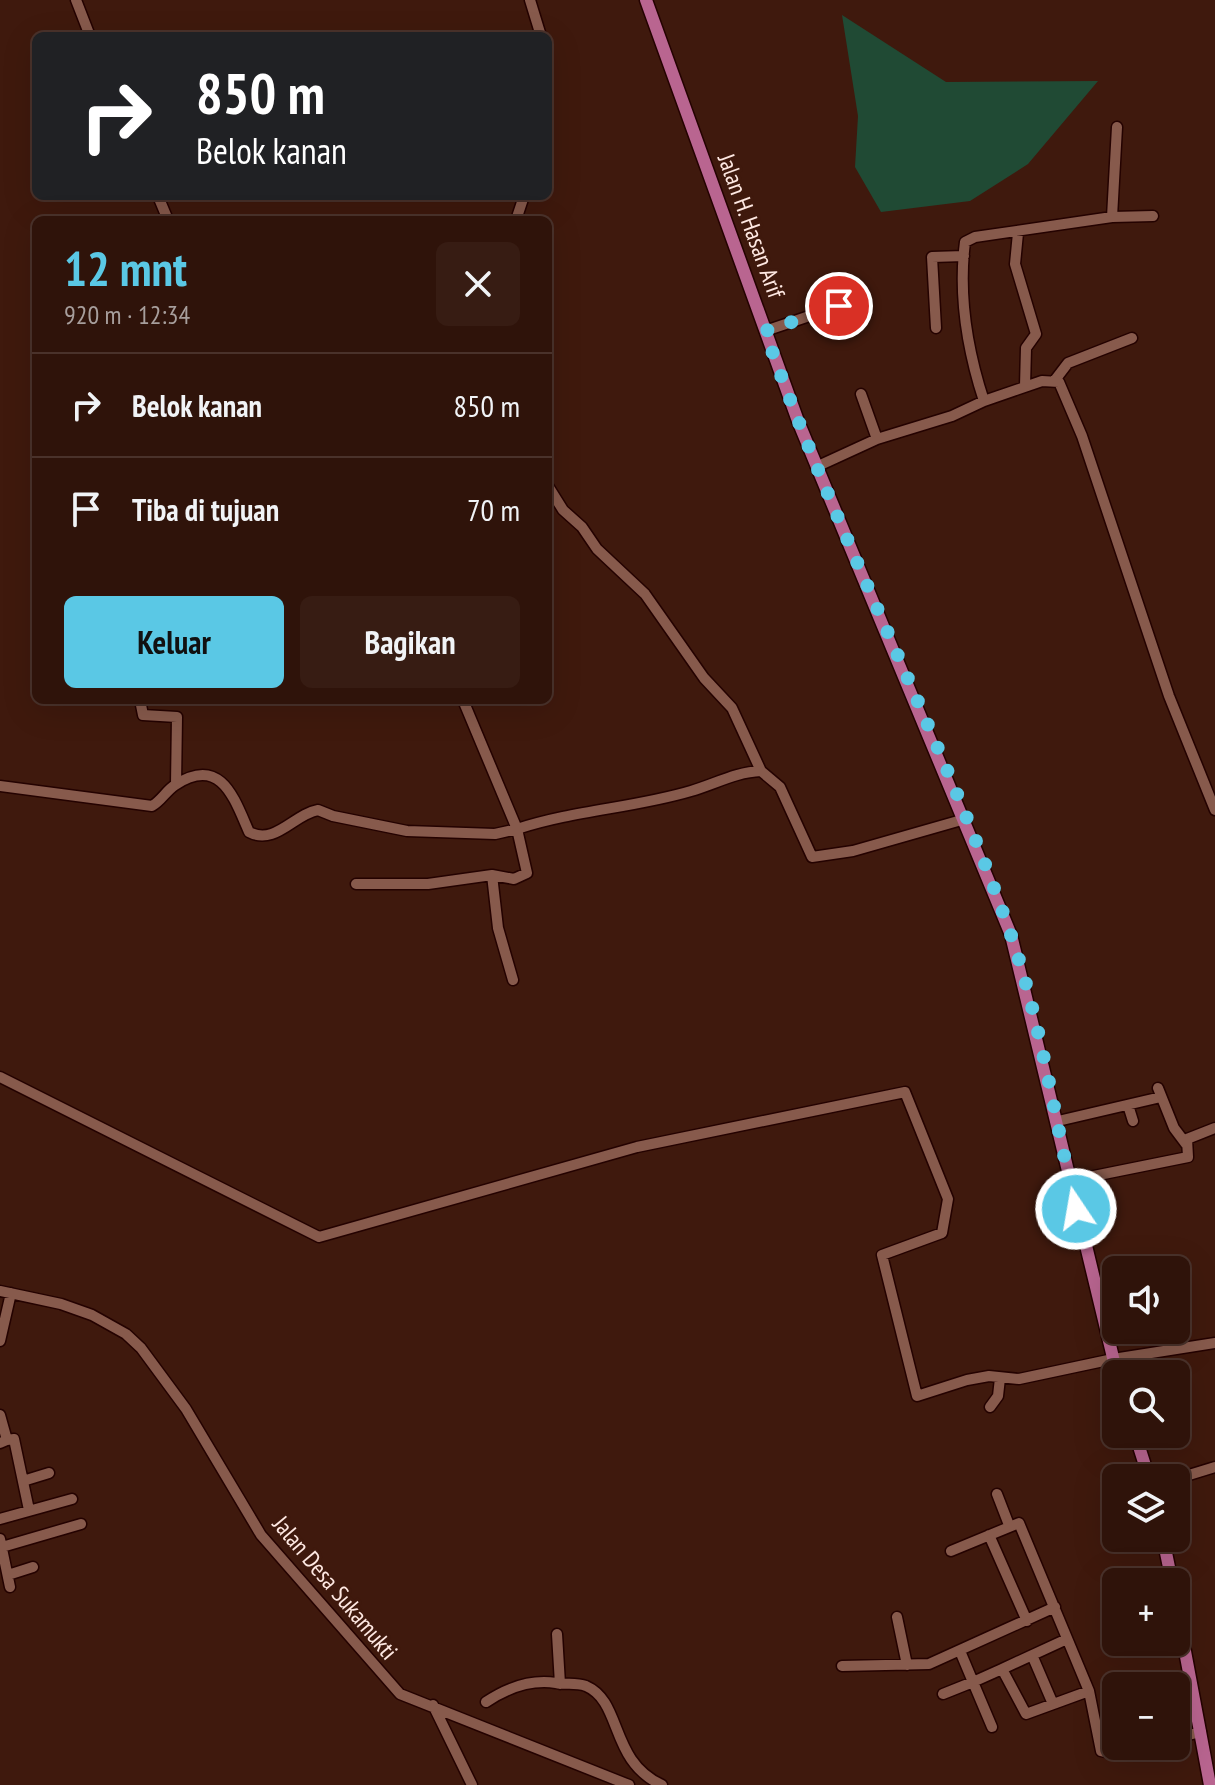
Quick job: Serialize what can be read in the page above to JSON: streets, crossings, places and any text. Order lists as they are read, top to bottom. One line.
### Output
{"streets":{"main road":["Jalan H. Hasan Arif"],"street":["Jalan Desa Sukamukti"]},"page":{"turn":["850 m","Belok kanan"],"heading":["12 mnt","920 m · 12:34"],"list":[{"name":"Belok kanan","value":"850 m"},{"name":"Tiba di tujuan","value":"70 m"}],"buttons":["Keluar","Bagikan"],"map_buttons":["+","−"]}}
